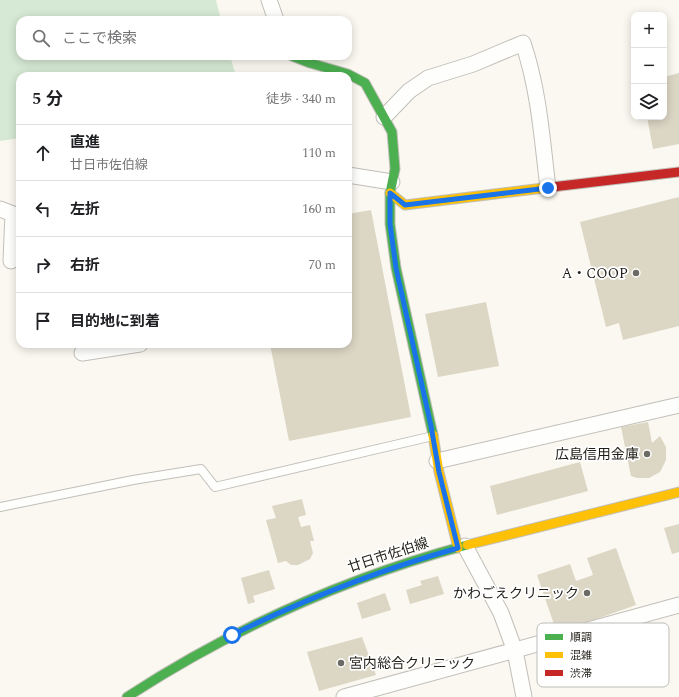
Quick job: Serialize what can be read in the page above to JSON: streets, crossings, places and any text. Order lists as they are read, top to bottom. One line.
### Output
{"streets":{"street":["廿日市佐伯線"]},"places":["A・COOP","広島信用金庫","かわごえクリニック","宮内総合クリニック"],"legend":["順調","混雑","渋滞"],"page":{"map_buttons":["+","−"],"search":"ここで検索","heading":["5 分","徒歩 · 340 m"],"list":[["直進","廿日市佐伯線","110 m"],["左折","160 m"],["右折","70 m"],"目的地に到着"]}}
